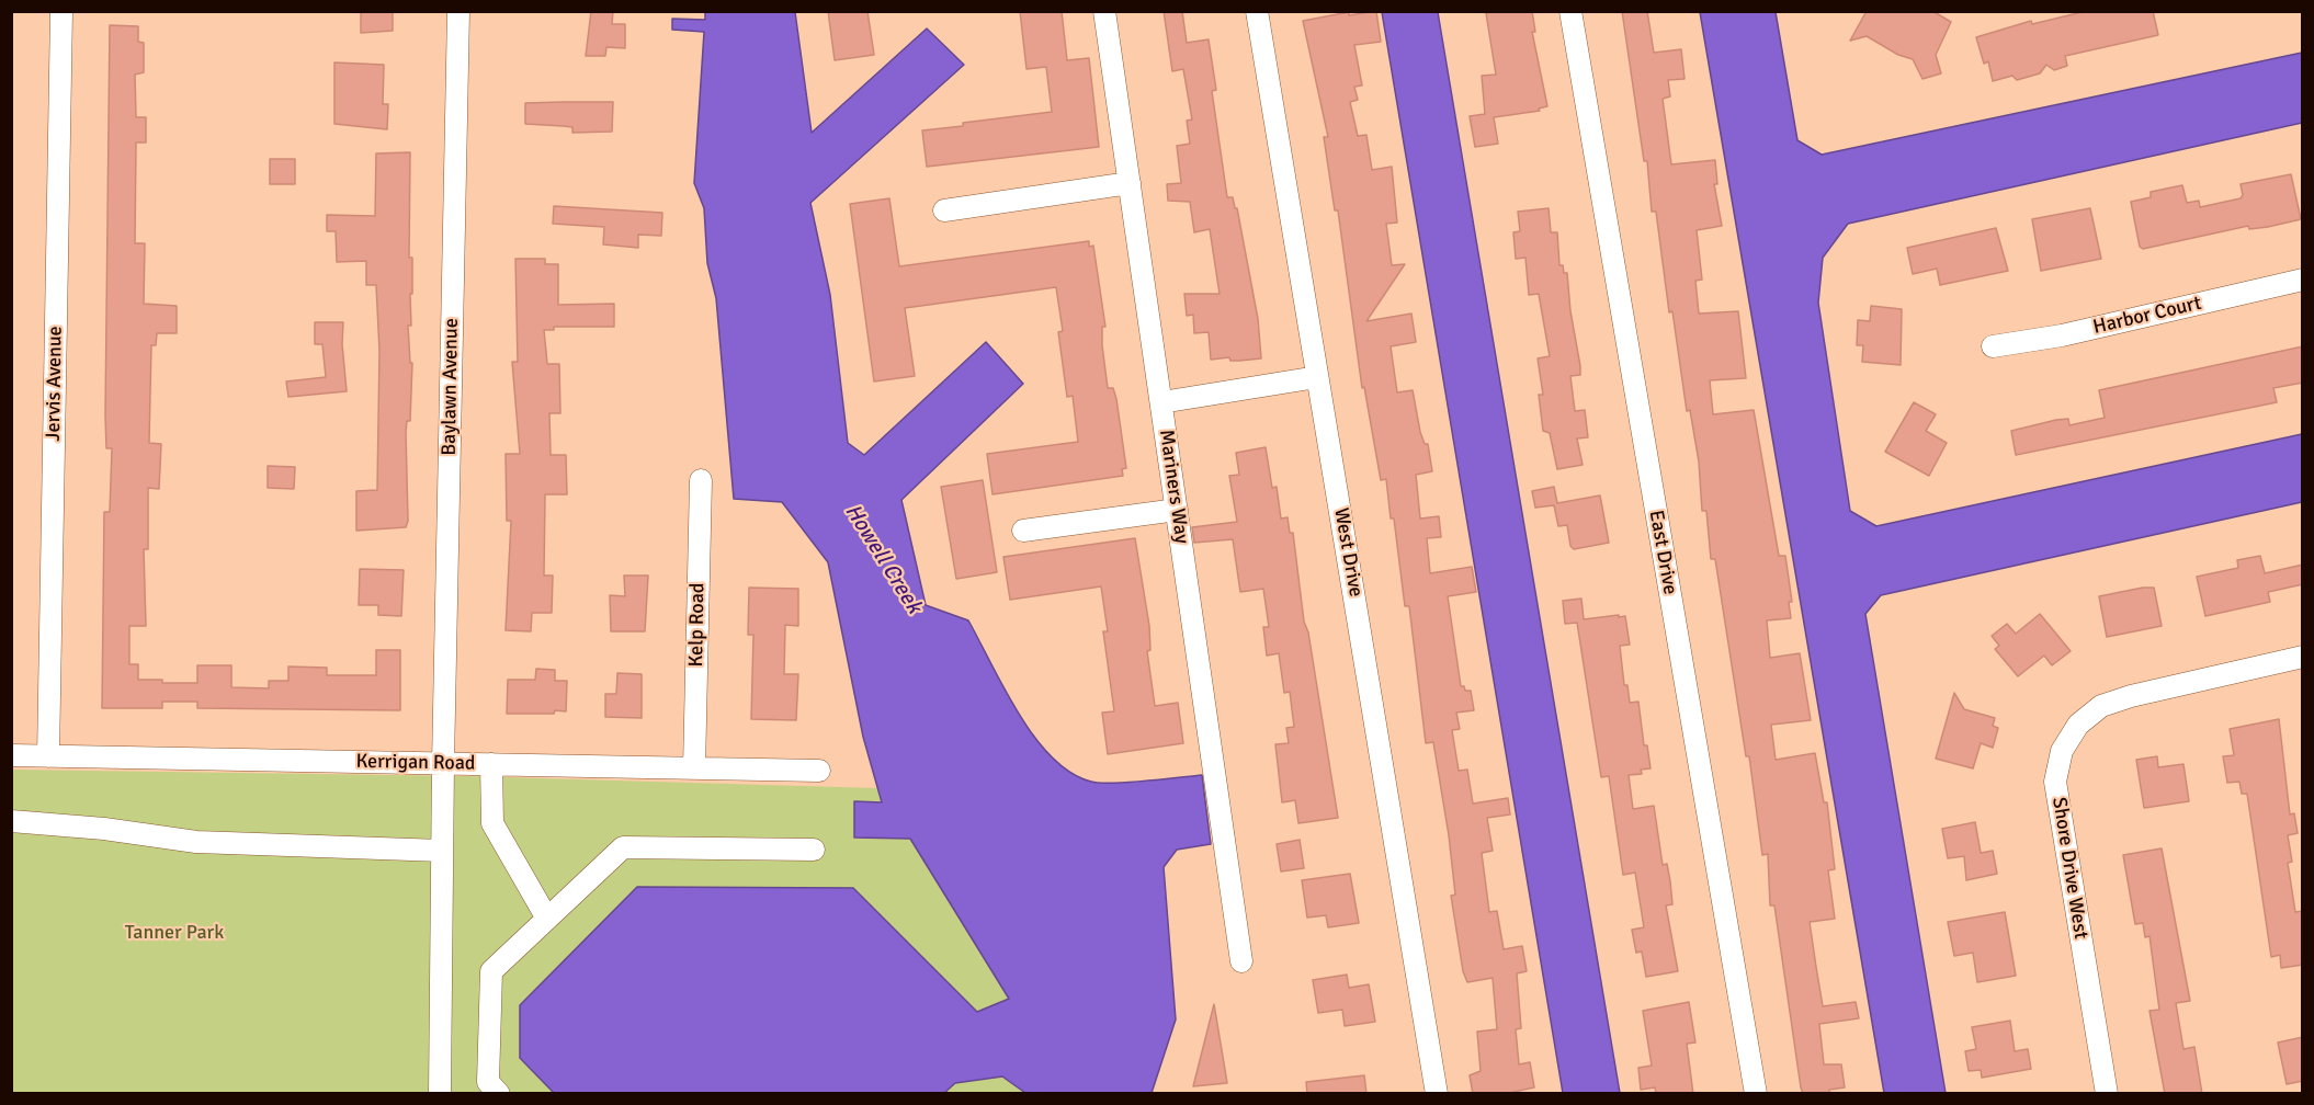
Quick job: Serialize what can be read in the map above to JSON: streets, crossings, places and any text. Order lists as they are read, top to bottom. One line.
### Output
{"streets":{"street":["Harbor Court","Jervis Avenue","Baylawn Avenue","Mariners Way","West Drive","East Drive","Kelp Road","Kerrigan Road","Shore Drive West"]},"crossings":[["Jervis Avenue","Kerrigan Road"],["Baylawn Avenue","Kerrigan Road"],["Kelp Road","Kerrigan Road"]],"water":["Howell Creek"],"parks":["Tanner Park"]}
